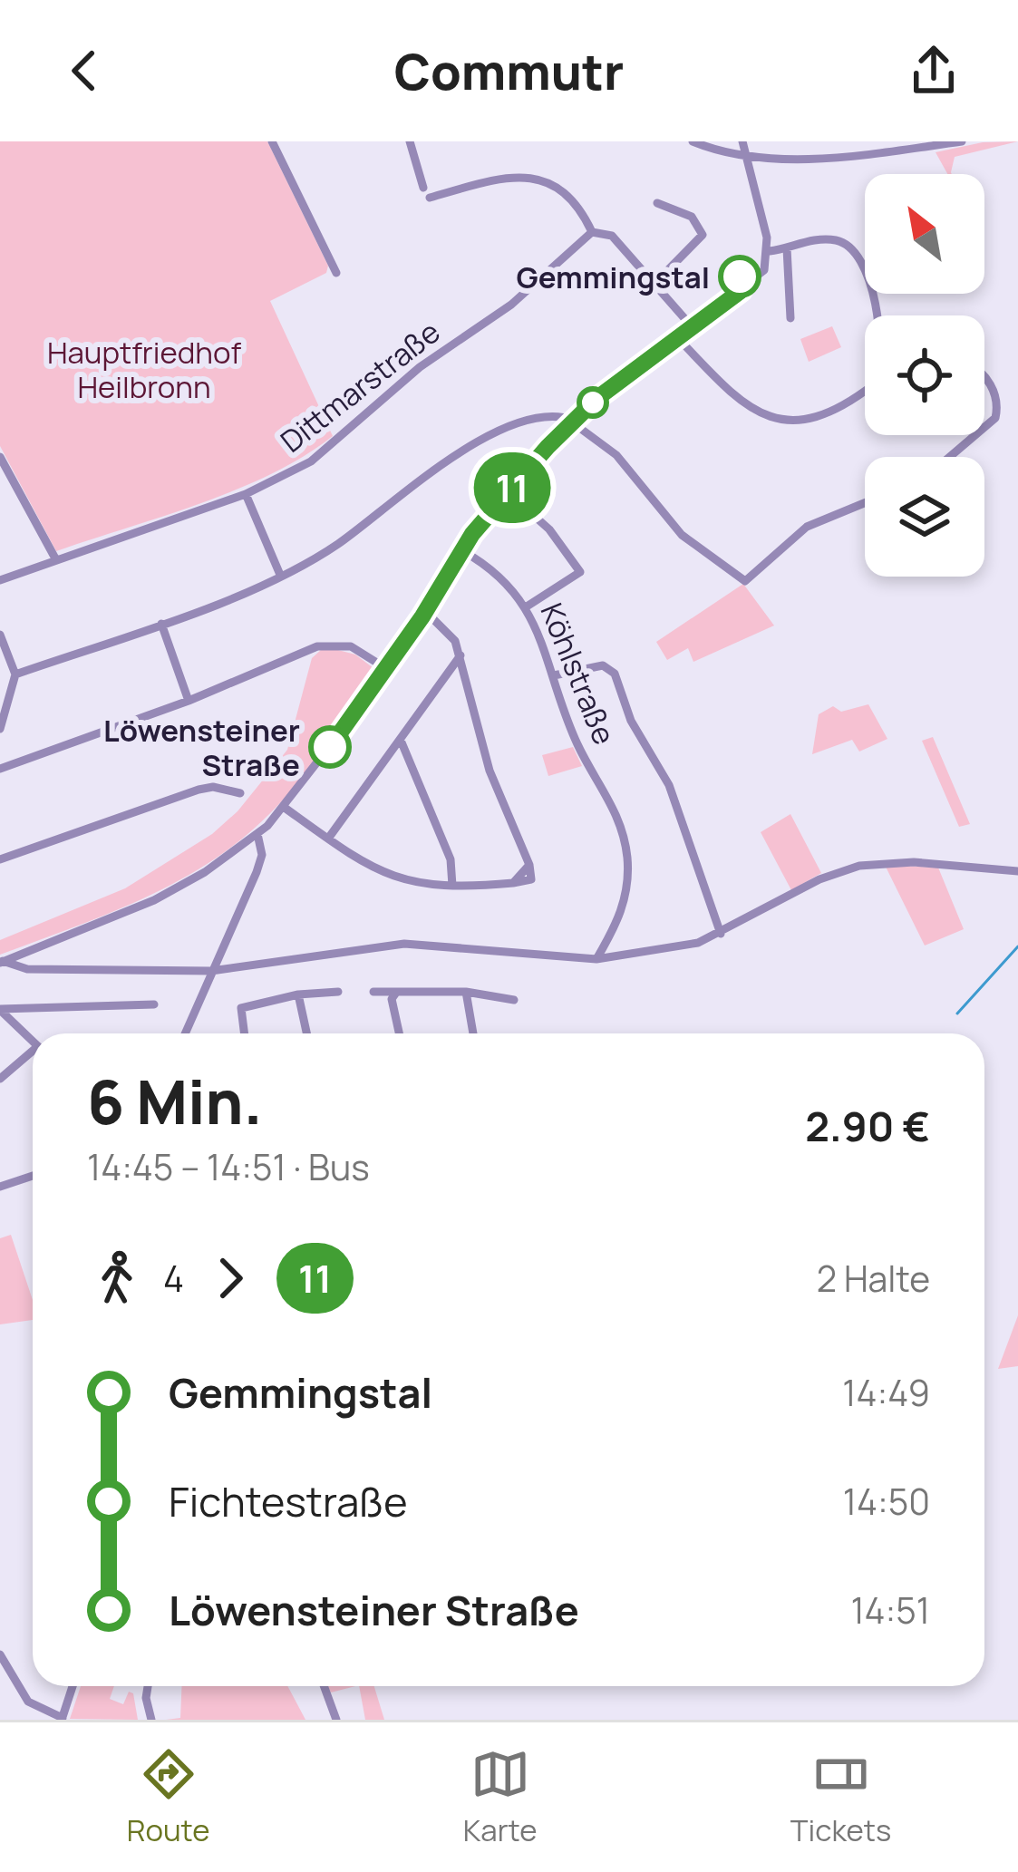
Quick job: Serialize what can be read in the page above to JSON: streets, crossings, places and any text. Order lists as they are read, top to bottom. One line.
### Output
{"streets":{"street":["Dittmarstraße","Köhlstraße"]},"parks":["Hauptfriedhof Heilbronn"],"places":["Gemmingstal","Löwensteiner Straße"],"lines":["bus line 11"],"north":"top left","page":{"header":"Commutr","on_map":"11","heading":["6 Min.","14:45 – 14:51 · Bus","2.90 €"],"legs":["4","11","2 Halte"],"list":[{"name":"Gemmingstal","value":"14:49"},{"name":"Fichtestraße","value":"14:50"},{"name":"Löwensteiner Straße","value":"14:51"}],"tabs":["Route","Karte","Tickets"]}}
